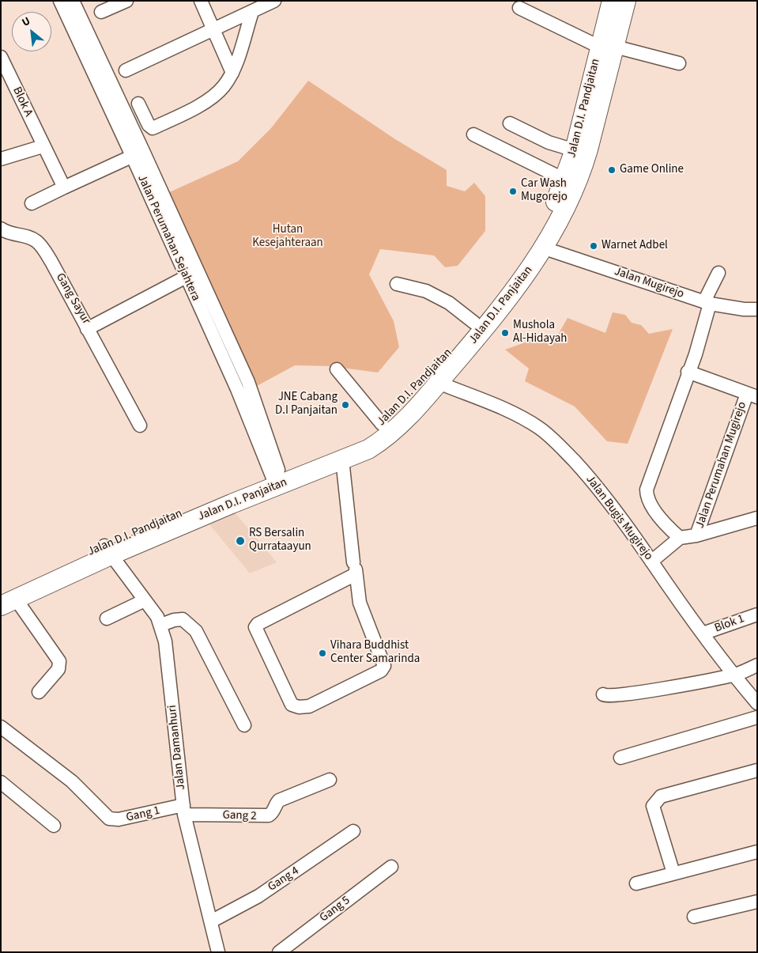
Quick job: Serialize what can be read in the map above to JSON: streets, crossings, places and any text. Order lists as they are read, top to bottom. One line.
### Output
{"streets":{"highway":["Jalan D.I. Pandjaitan","Jalan D.I. Panjaitan"],"street":["Blok A","Jalan Perumahan Sejahtera","Jalan Mugirejo","Gang Sayur","Jalan Perumahan Mugirejo","Jalan Bugis Mugirejo","Blok 1","Jalan Damanhuri","Gang 1","Gang 2","Gang 4","Gang 5"]},"crossings":[["Jalan D.I. Pandjaitan","Jalan Perumahan Sejahtera"],["Jalan D.I. Pandjaitan","Jalan Mugirejo"],["Jalan D.I. Pandjaitan","Jalan D.I. Panjaitan"],["Jalan D.I. Pandjaitan","Jalan Damanhuri"],["Jalan Perumahan Sejahtera","Gang Sayur"],["Jalan Perumahan Sejahtera","Jalan D.I. Panjaitan"],["Jalan Mugirejo","Jalan D.I. Panjaitan"],["Jalan D.I. Panjaitan","Jalan Bugis Mugirejo"],["Jalan Bugis Mugirejo","Blok 1"],["Jalan Damanhuri","Gang 1"],["Jalan Damanhuri","Gang 2"],["Jalan Damanhuri","Gang 4"],["Gang 1","Gang 2"]],"parks":["Hutan Kesejahteraan"],"places":["Game Online","Car Wash Mugorejo","Warnet Adbel","Mushola Al-Hidayah","JNE Cabang D.I Panjaitan","RS Bersalin Qurrataayun","Vihara Buddhist Center Samarinda"],"north":"top left"}
